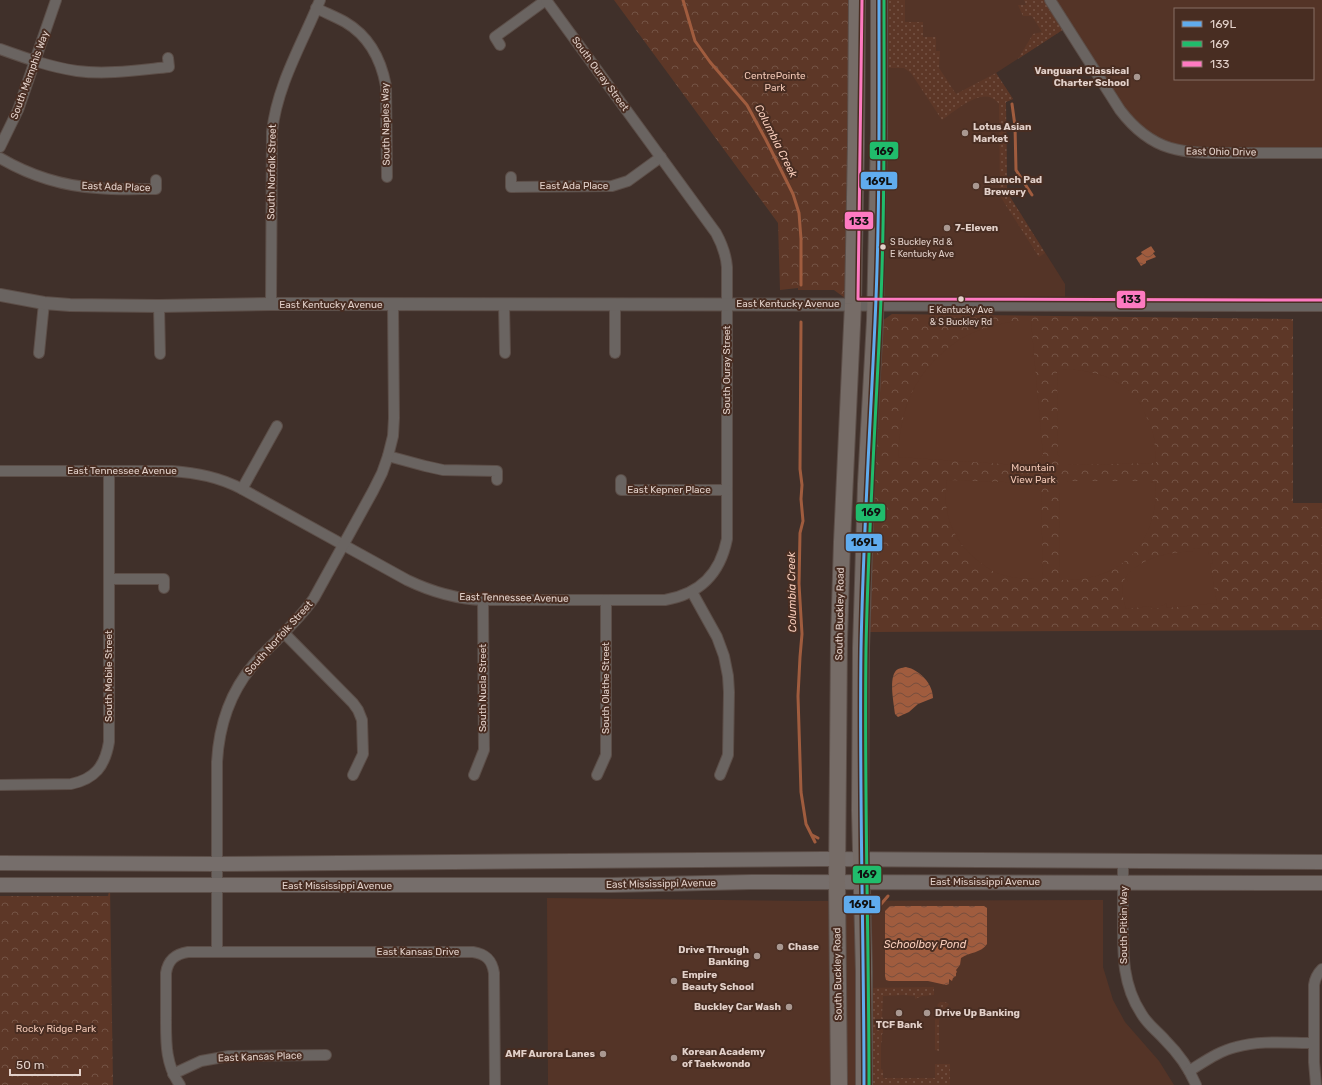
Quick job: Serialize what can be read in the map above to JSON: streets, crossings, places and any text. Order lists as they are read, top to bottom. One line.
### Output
{"streets":{"main road":["South Buckley Road","East Mississippi Avenue"],"street":["South Ouray Street","South Memphis Way","South Naples Way","East Ohio Drive","South Norfolk Street","East Ada Place","East Kentucky Avenue","East Tennessee Avenue","East Kepner Place","South Mobile Street","South Nucla Street","South Olathe Street","South Pitkin Way","East Kansas Drive","East Kansas Place"]},"crossings":[["South Ouray Street","East Ada Place"],["South Ouray Street","East Kentucky Avenue"],["South Ouray Street","East Tennessee Avenue"],["South Ouray Street","East Kepner Place"],["South Naples Way","South Norfolk Street"],["South Norfolk Street","East Kentucky Avenue"],["South Norfolk Street","East Tennessee Avenue"],["South Norfolk Street","East Mississippi Avenue"],["South Norfolk Street","East Kansas Drive"],["East Kentucky Avenue","South Buckley Road"],["East Tennessee Avenue","South Mobile Street"],["East Tennessee Avenue","South Nucla Street"],["East Tennessee Avenue","South Olathe Street"],["South Buckley Road","East Mississippi Avenue"],["East Mississippi Avenue","South Pitkin Way"]],"water":["Columbia Creek","Schoolboy Pond"],"parks":["CentrePointe Park","Mountain View Park","Rocky Ridge Park"],"places":["Vanguard Classical Charter School","Lotus Asian Market","Launch Pad Brewery","7-Eleven","S Buckley Rd & E Kentucky Ave","E Kentucky Ave & S Buckley Rd","Chase","Drive Through Banking","Empire Beauty School","Buckley Car Wash","TCF Bank","Drive Up Banking","AMF Aurora Lanes","Korean Academy of Taekwondo"],"lines":["transit line 169L","transit line 169","transit line 133"],"legend":["169L","169","133"],"scale_bar":"50 m"}
